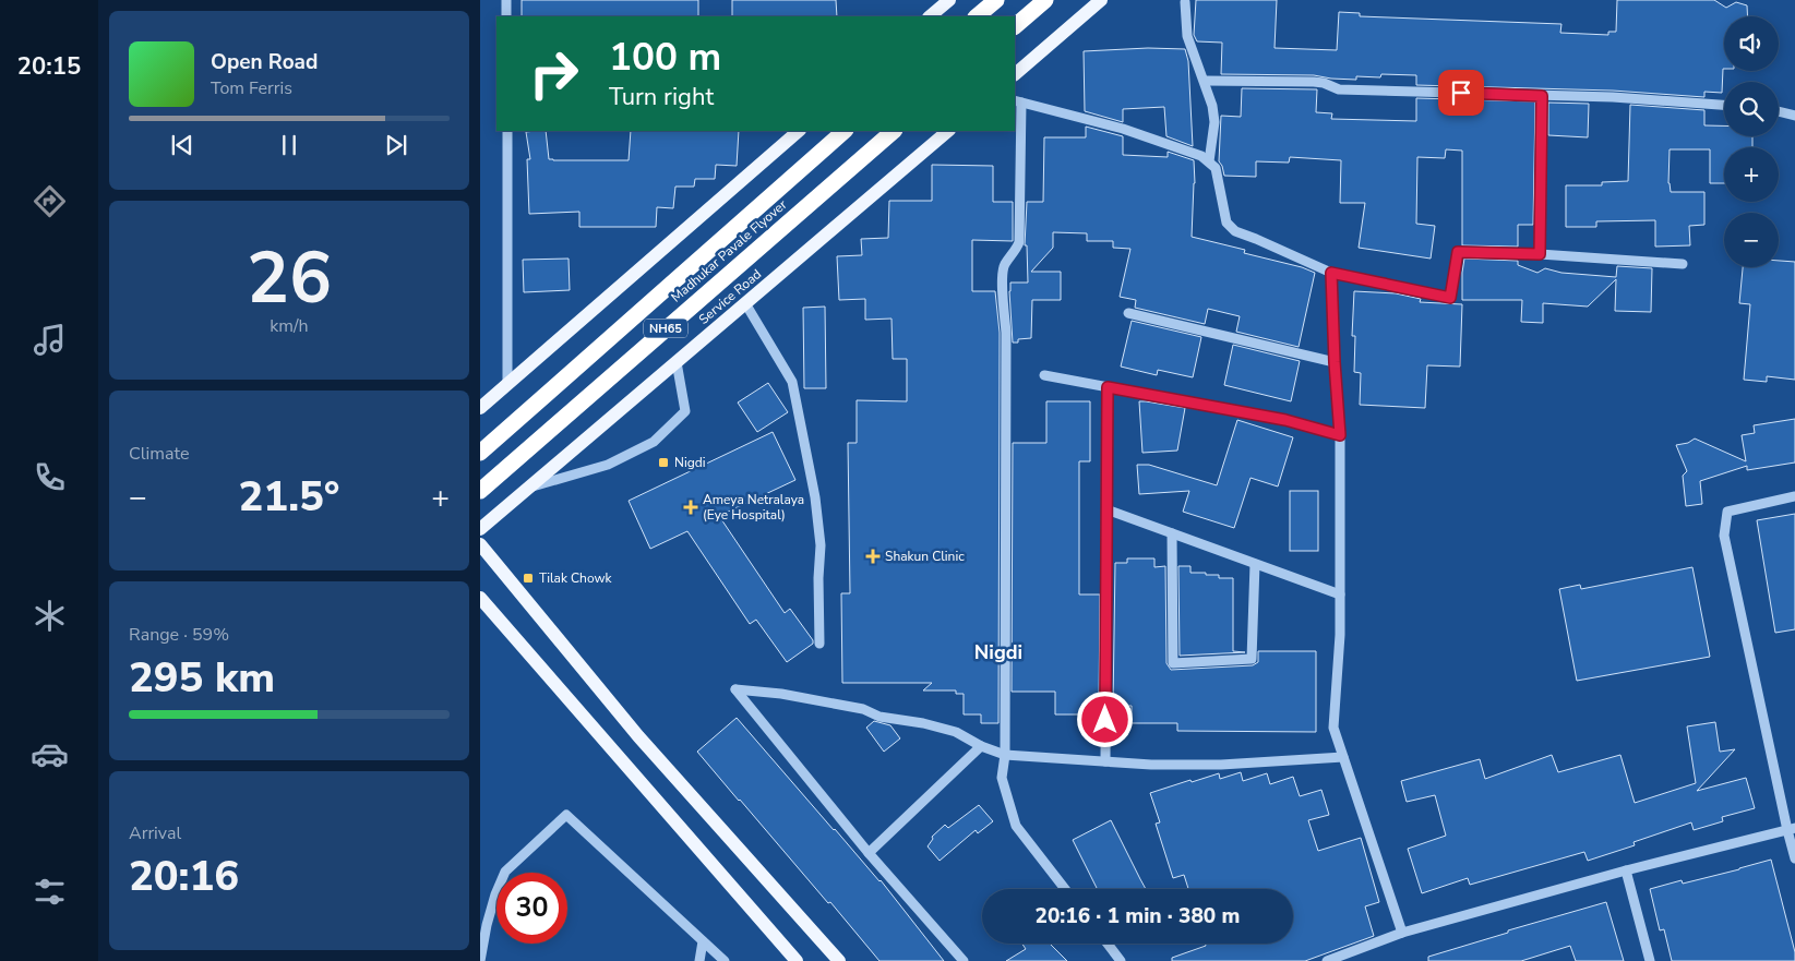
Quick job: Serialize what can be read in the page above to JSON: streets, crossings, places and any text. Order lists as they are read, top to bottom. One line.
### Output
{"streets":{"highway":["Madhukar Pavale Flyover","NH65"],"main road":["Service Road"]},"districts":["Nigdi"],"places":{"transit":["Nigdi","Tilak Chowk"],"health":["Ameya Netralaya (Eye Hospital)","Shakun Clinic"]},"page":{"tabs":"20:15","map_buttons":["+","−"],"turn":["100 m","Turn right"],"song":["Open Road","Tom Ferris"],"tile":[["26","km/h"],"Climate",["Range · 59%","295 km"],["Arrival","20:16"]],"heat":["−","21.5°","+"],"limit":"30","trip":"20:16 · 1 min · 380 m"}}
